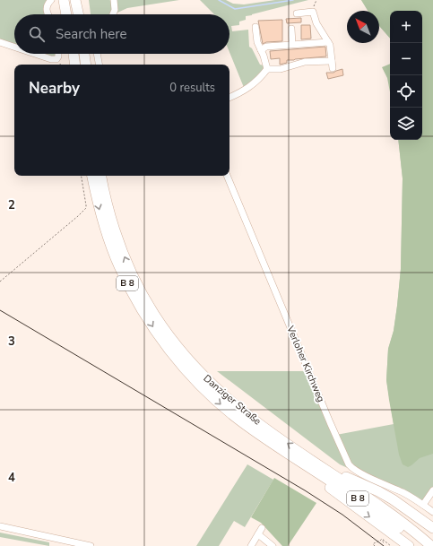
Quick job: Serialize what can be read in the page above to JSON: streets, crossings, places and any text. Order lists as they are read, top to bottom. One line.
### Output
{"streets":{"highway":["B 8","Danziger Straße"],"street":["Verloher Kirchweg"]},"north":"top left","page":{"map_buttons":["+","−"],"search":"Search here","heading":["Nearby","0 results"]},"grid":{"rows":["2","3","4"]}}
